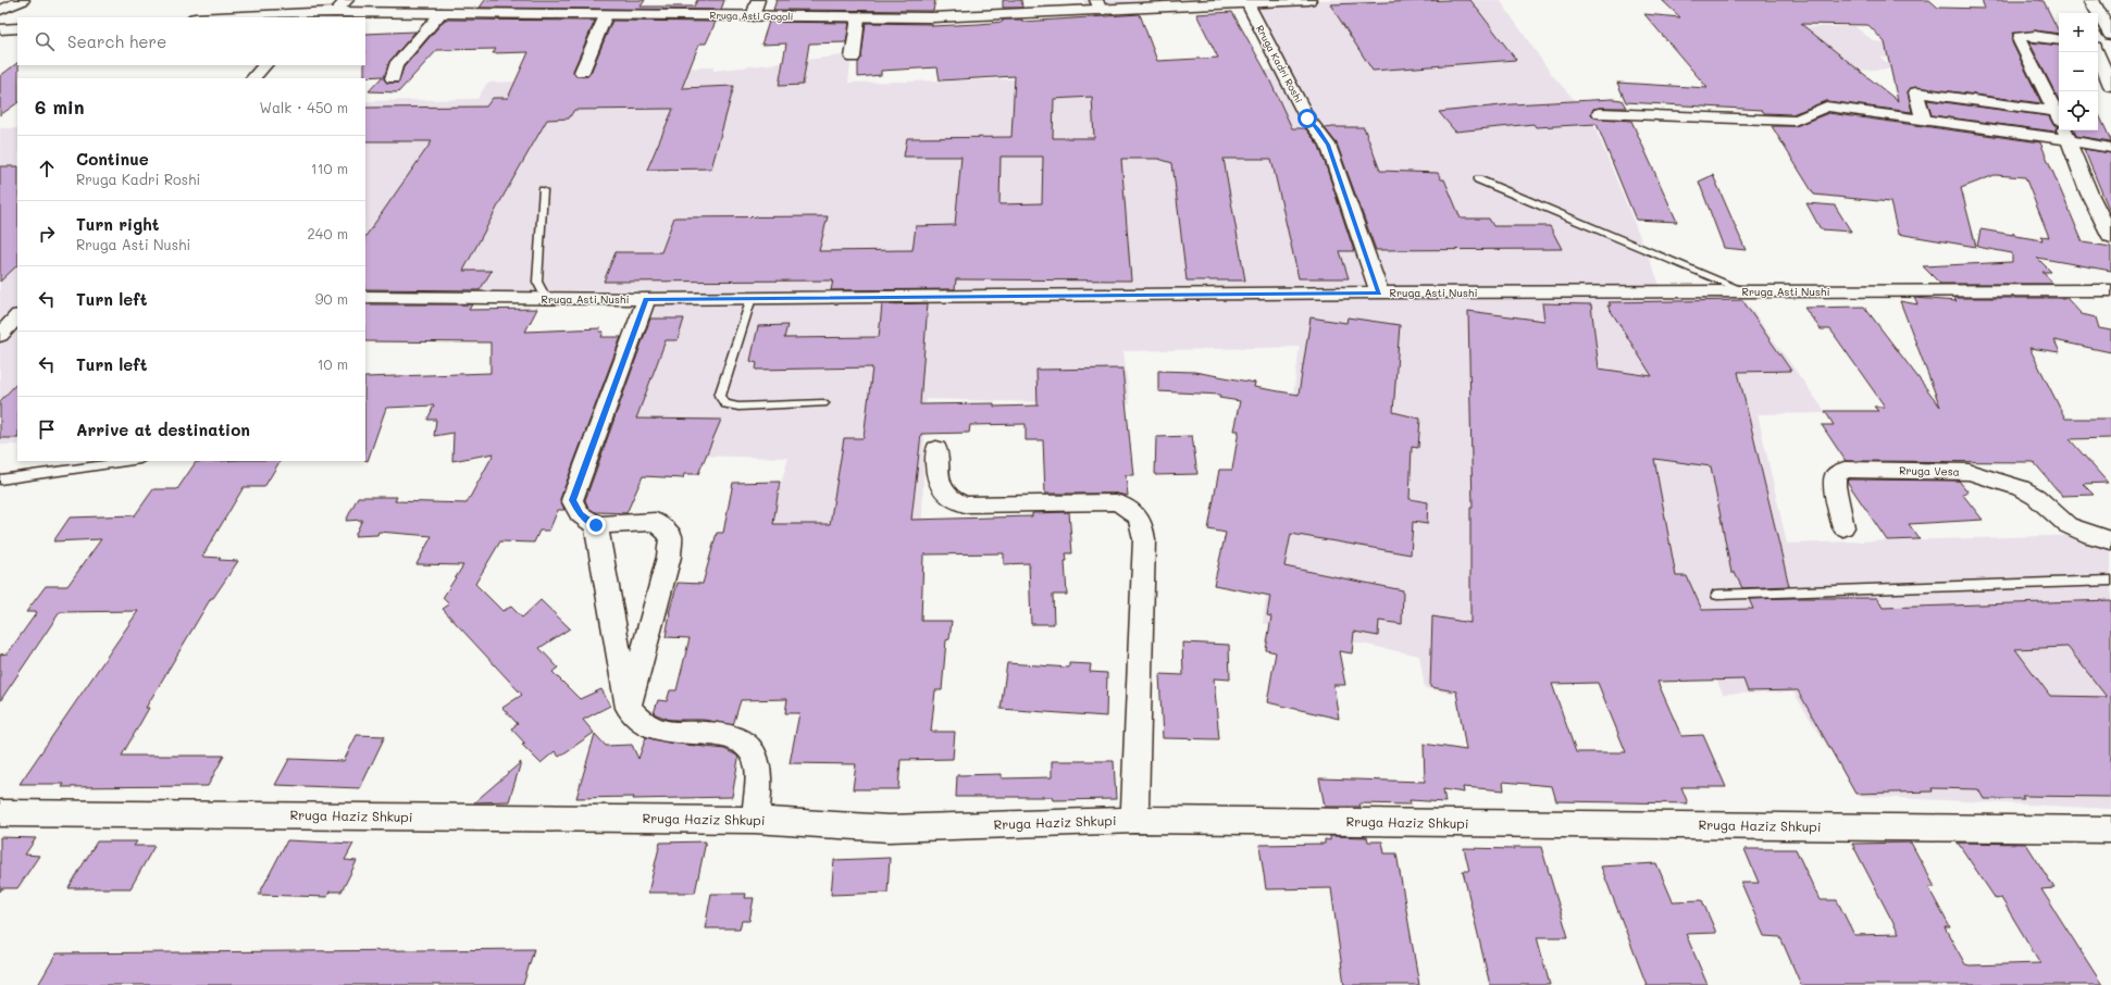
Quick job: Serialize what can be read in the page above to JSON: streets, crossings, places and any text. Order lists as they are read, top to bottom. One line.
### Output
{"streets":{"street":["Rruga Asti Gogoli","Rruga Kadri Roshi","Rruga Asti Nushi","Rruga Vesa","Rruga Haziz Shkupi"]},"crossings":[["Rruga Asti Gogoli","Rruga Kadri Roshi"],["Rruga Kadri Roshi","Rruga Asti Nushi"]],"page":{"map_buttons":["+","−"],"search":"Search here","heading":["6 min","Walk · 450 m"],"list":[["Continue","Rruga Kadri Roshi","110 m"],["Turn right","Rruga Asti Nushi","240 m"],["Turn left","90 m"],["Turn left","10 m"],"Arrive at destination"]}}
